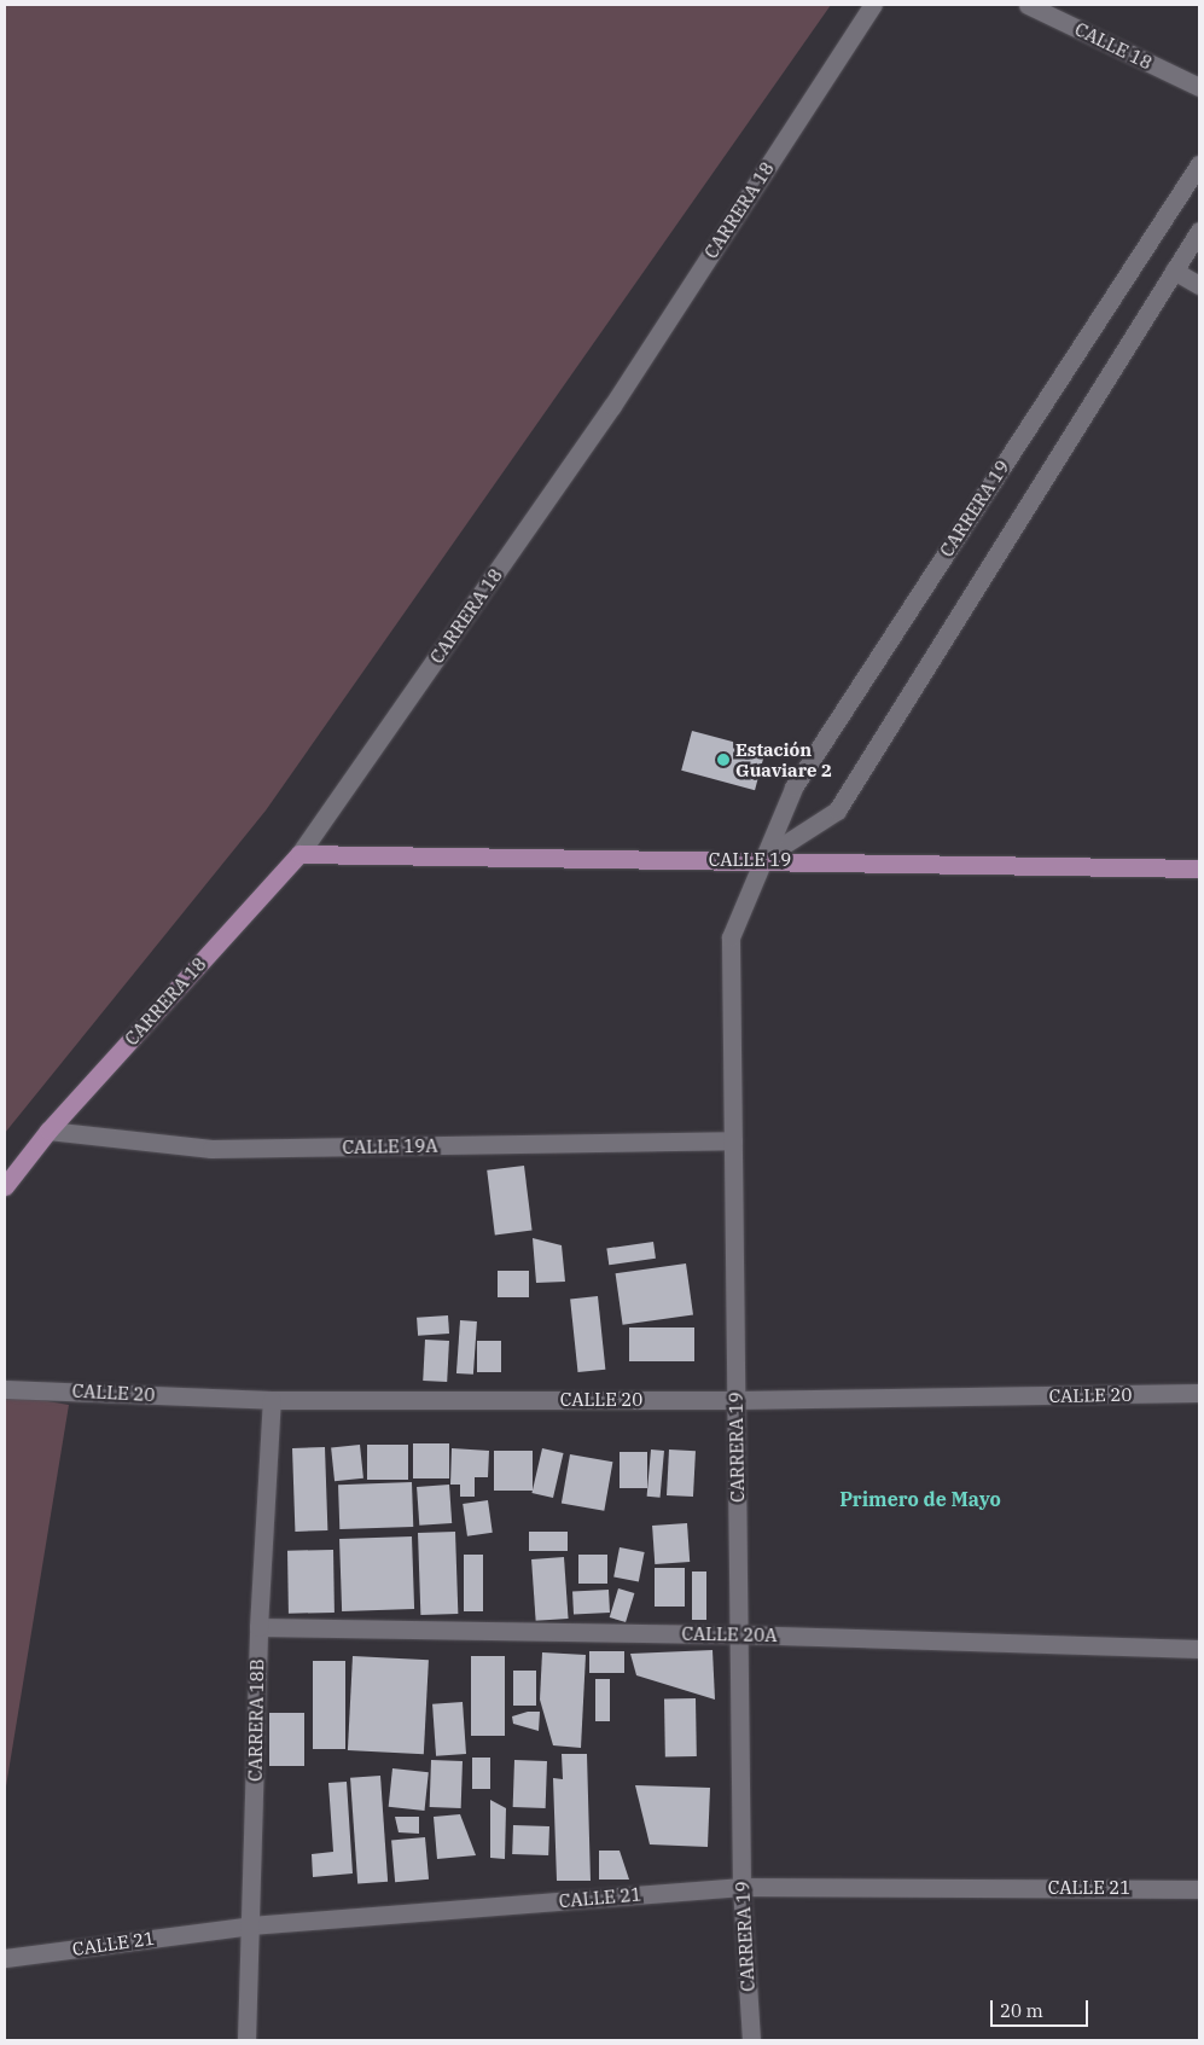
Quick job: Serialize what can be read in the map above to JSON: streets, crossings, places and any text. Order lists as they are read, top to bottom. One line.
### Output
{"streets":{"main road":["CARRERA 18","CALLE 19"],"street":["CALLE 18","CARRERA 19","CALLE 19A","CALLE 20","CALLE 20A","CARRERA 18B","CALLE 21"]},"crossings":[["CARRERA 18","CALLE 19"],["CARRERA 18","CALLE 19A"],["CARRERA 19","CALLE 19"],["CARRERA 19","CALLE 19A"],["CARRERA 19","CALLE 20"],["CARRERA 19","CALLE 20A"],["CARRERA 19","CALLE 21"],["CALLE 20","CARRERA 18B"],["CALLE 20A","CARRERA 18B"],["CARRERA 18B","CALLE 21"]],"districts":["Primero de Mayo"],"places":["Estación Guaviare 2"],"scale_bar":"20 m"}
